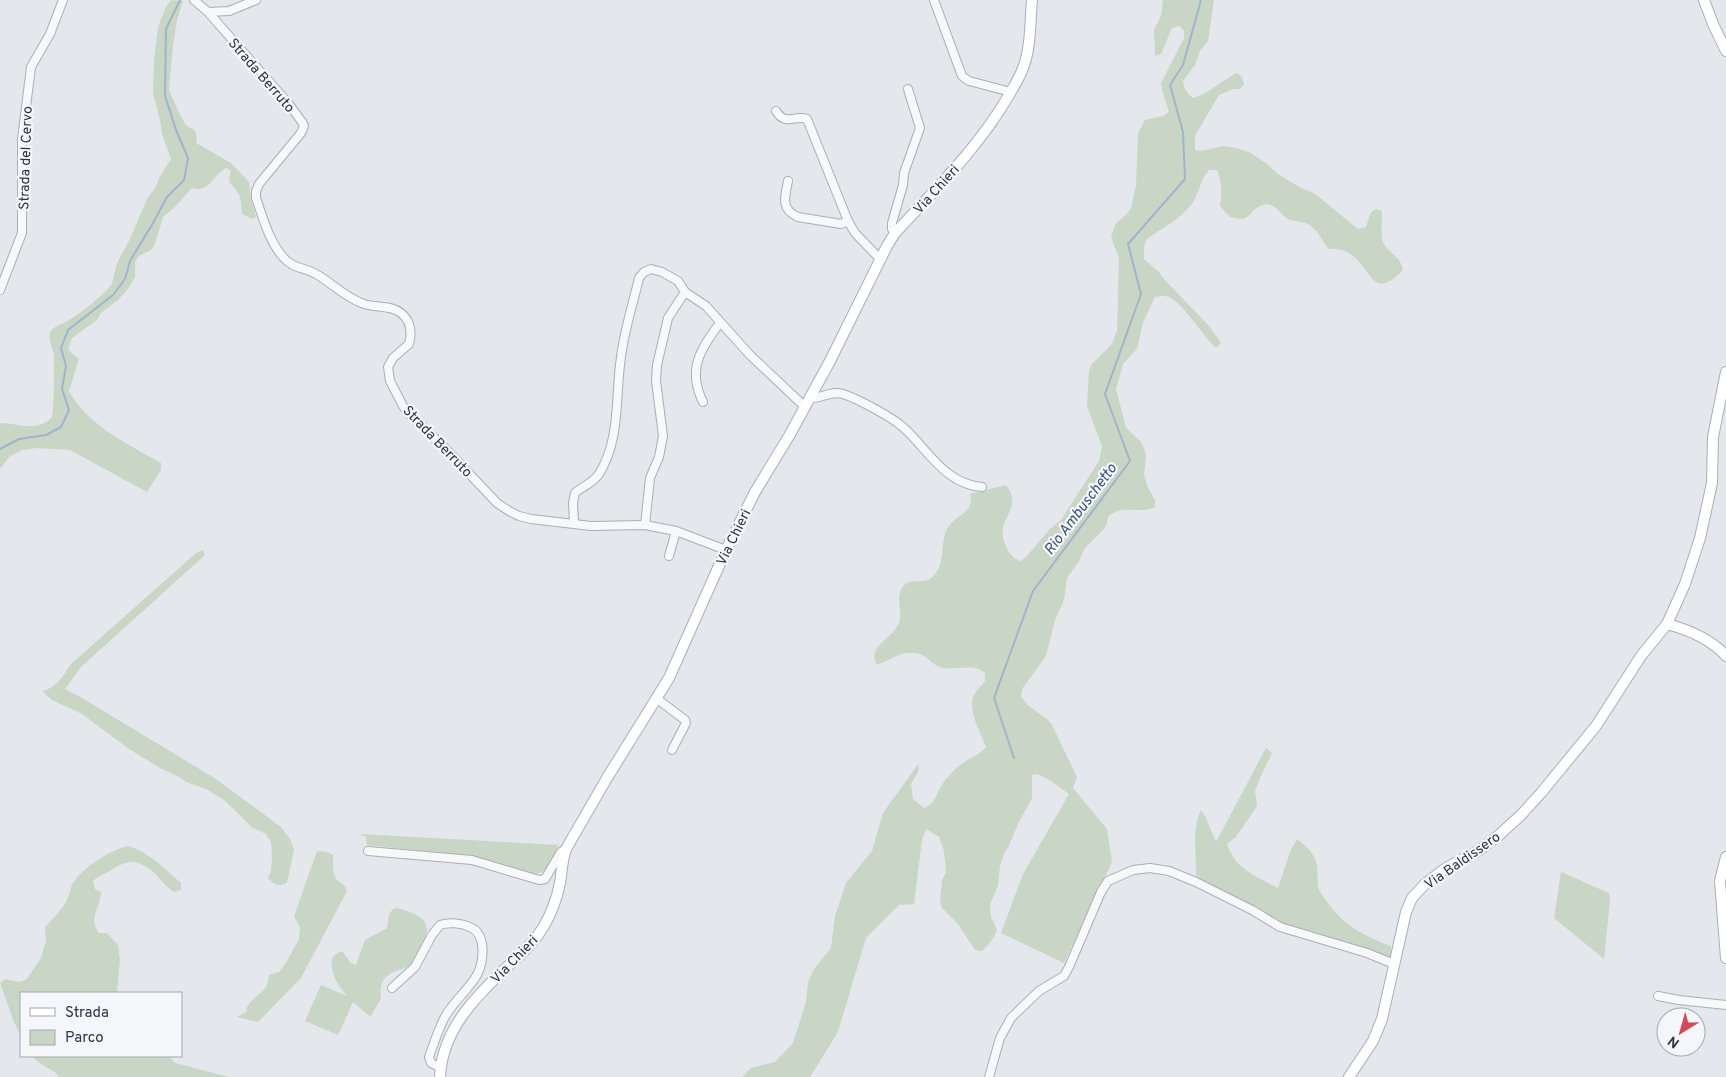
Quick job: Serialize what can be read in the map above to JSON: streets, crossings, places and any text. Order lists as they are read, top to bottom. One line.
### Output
{"streets":{"street":["Strada Berruto","Strada del Cervo","Via Chieri","Via Baldissero"]},"crossings":[["Strada Berruto","Via Chieri"]],"water":["Rio Ambuschetto"],"legend":["Strada","Parco"],"north":"bottom left"}
